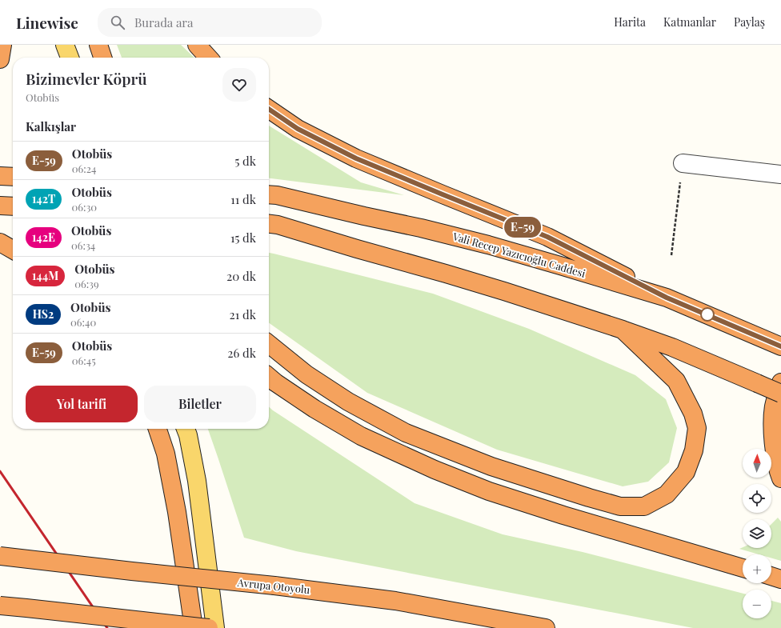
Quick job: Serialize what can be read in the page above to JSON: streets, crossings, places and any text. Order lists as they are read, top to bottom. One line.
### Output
{"streets":{"highway":["Vali Recep Yazıcıoğlu Caddesi","Avrupa Otoyolu"]},"lines":["bus line E-59"],"north":"top","page":{"header":"Linewise","search":"Burada ara","nav":["Harita","Katmanlar","Paylaş"],"on_map":"E-59","heading":[["Bizimevler Köprü","Otobüs"],"Kalkışlar"],"list":[{"mark":"E-59","name":"Otobüs","note":"06:24","value":"5 dk"},{"mark":"142T","name":"Otobüs","note":"06:30","value":"11 dk"},{"mark":"142E","name":"Otobüs","note":"06:34","value":"15 dk"},{"mark":"144M","name":"Otobüs","note":"06:39","value":"20 dk"},{"mark":"HS2","name":"Otobüs","note":"06:40","value":"21 dk"},{"mark":"E-59","name":"Otobüs","note":"06:45","value":"26 dk"}],"buttons":["Yol tarifi","Biletler"],"map_buttons":["+","−"]}}
